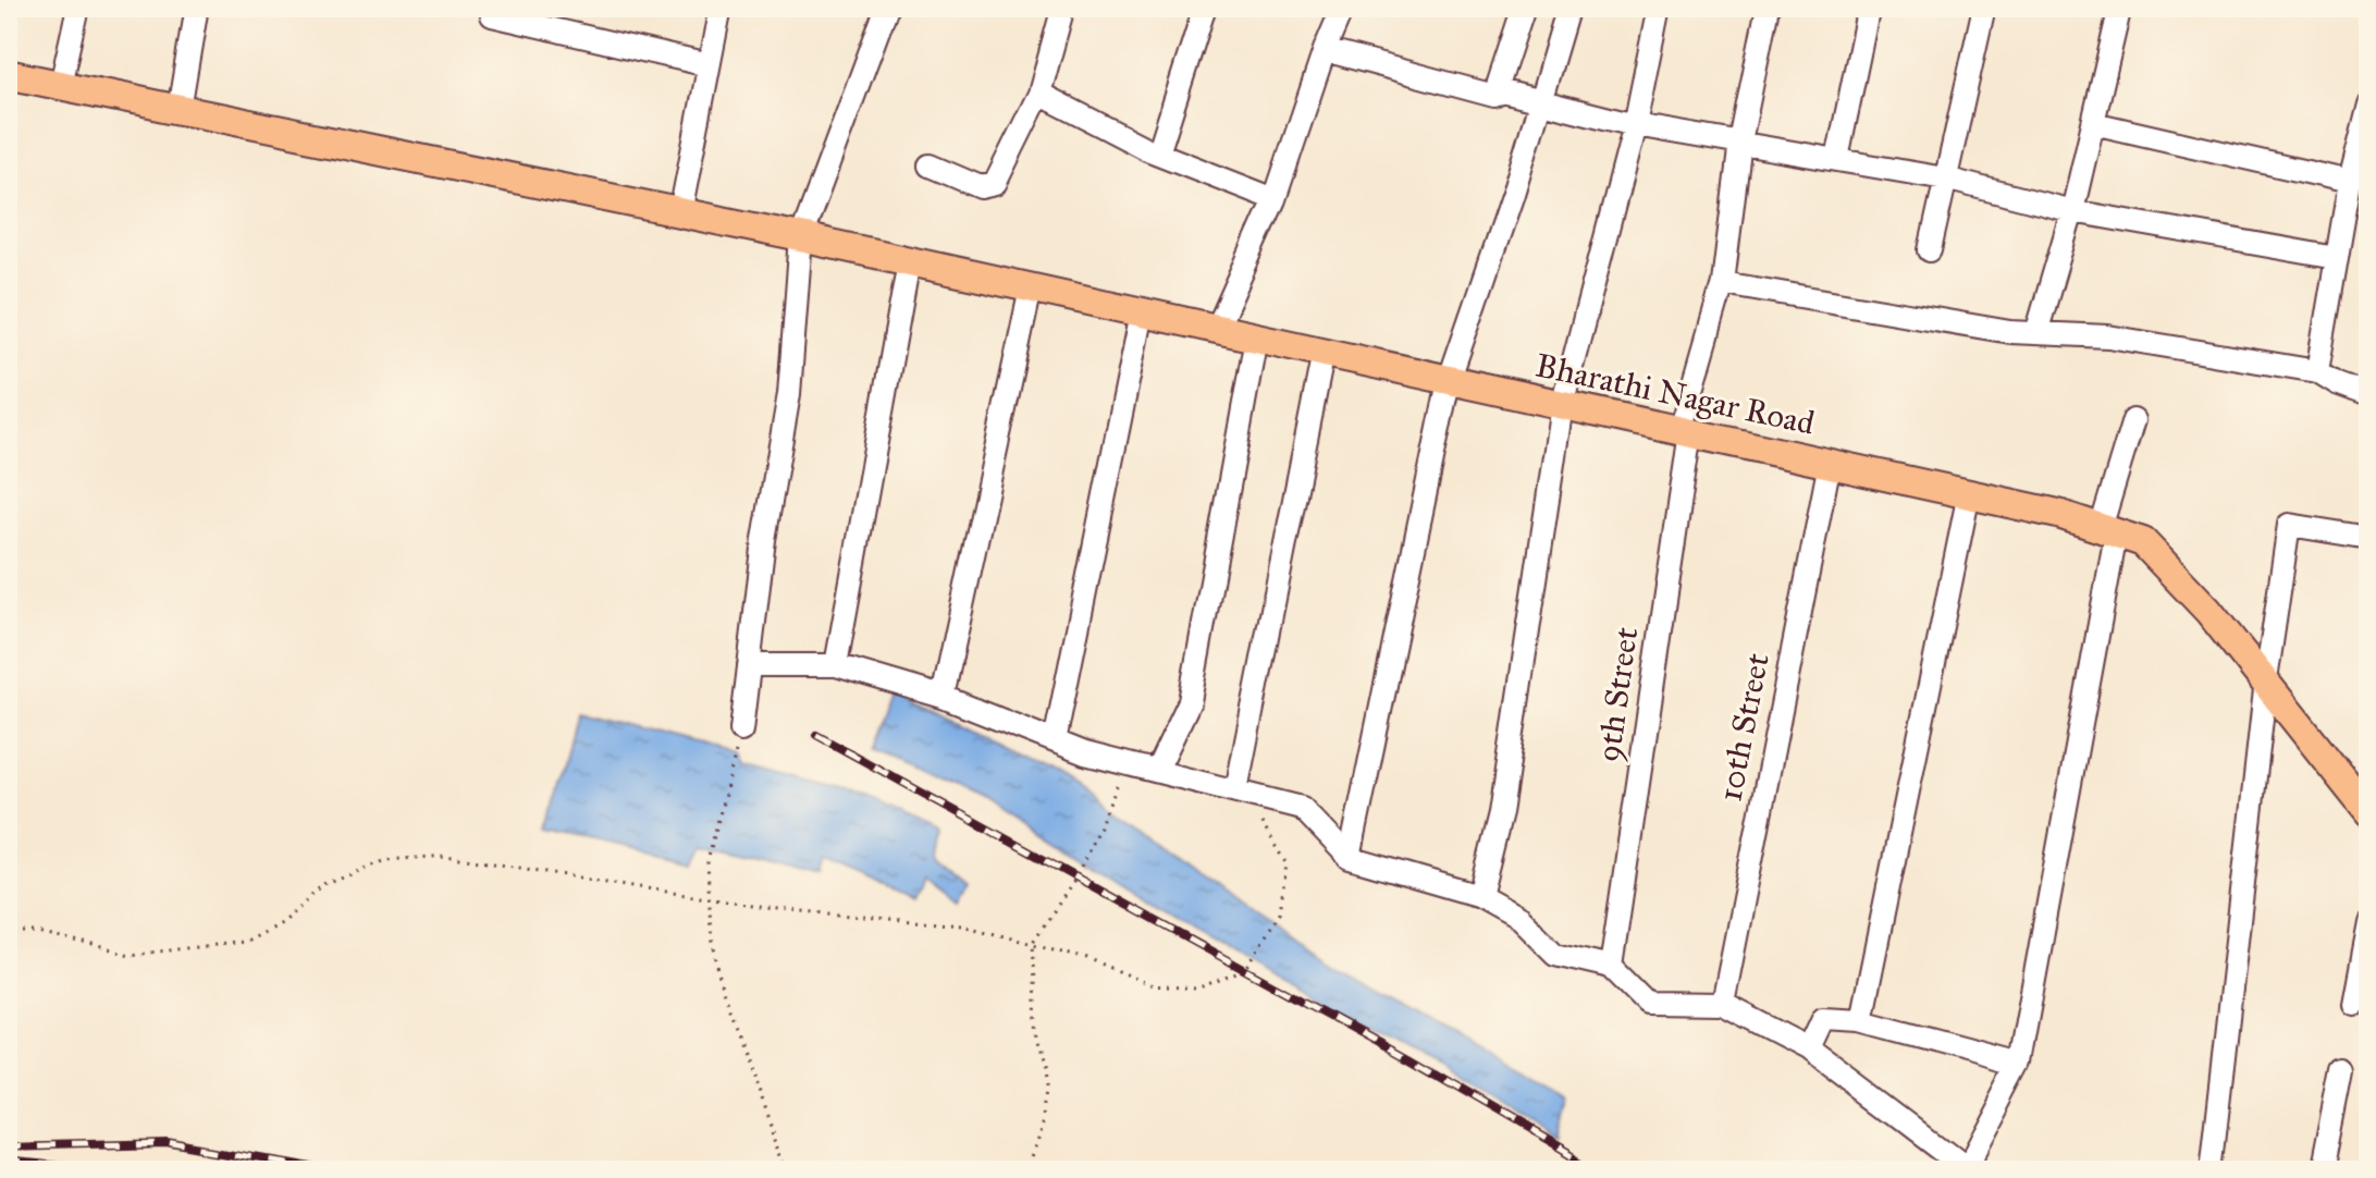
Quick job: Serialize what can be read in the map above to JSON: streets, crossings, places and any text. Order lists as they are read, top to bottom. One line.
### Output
{"streets":{"main road":["Bharathi Nagar Road"],"street":["9th Street","10th Street"]},"crossings":[["Bharathi Nagar Road","9th Street"],["Bharathi Nagar Road","10th Street"]]}
